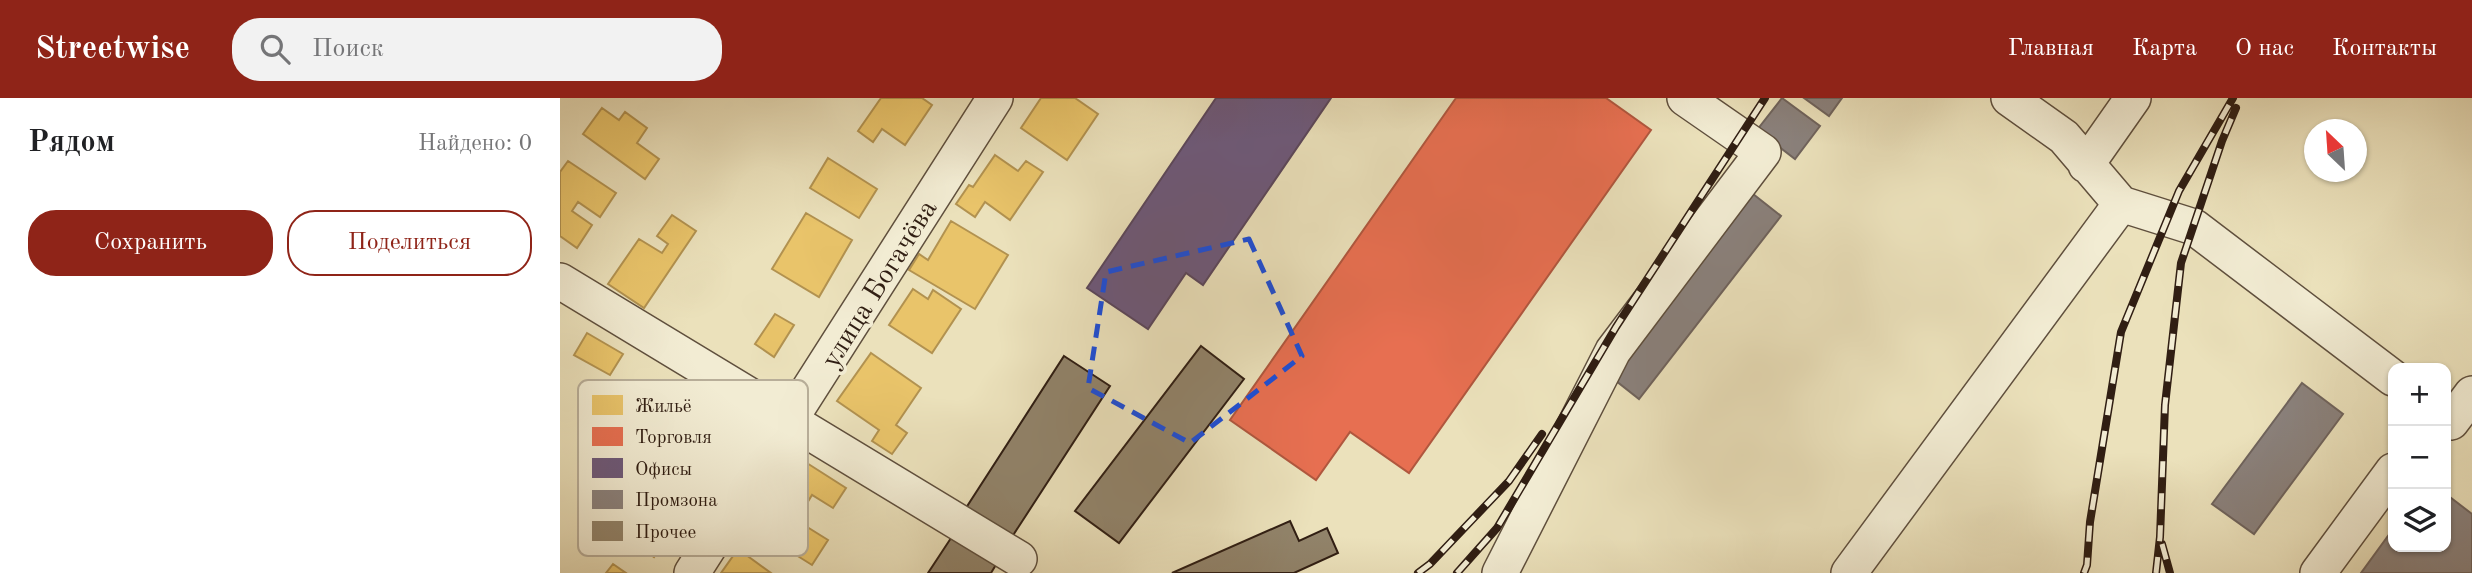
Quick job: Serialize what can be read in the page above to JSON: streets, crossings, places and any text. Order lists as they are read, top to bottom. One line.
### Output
{"streets":{"street":["улица Богачёва"]},"legend":["Жильё","Торговля","Офисы","Промзона","Прочее"],"north":"top left","page":{"header":"Streetwise","search":"Поиск","nav":["Главная","Карта","О нас","Контакты"],"heading":["Рядом","Найдено: 0"],"buttons":["Сохранить","Поделиться"],"map_buttons":["+","−"]}}
